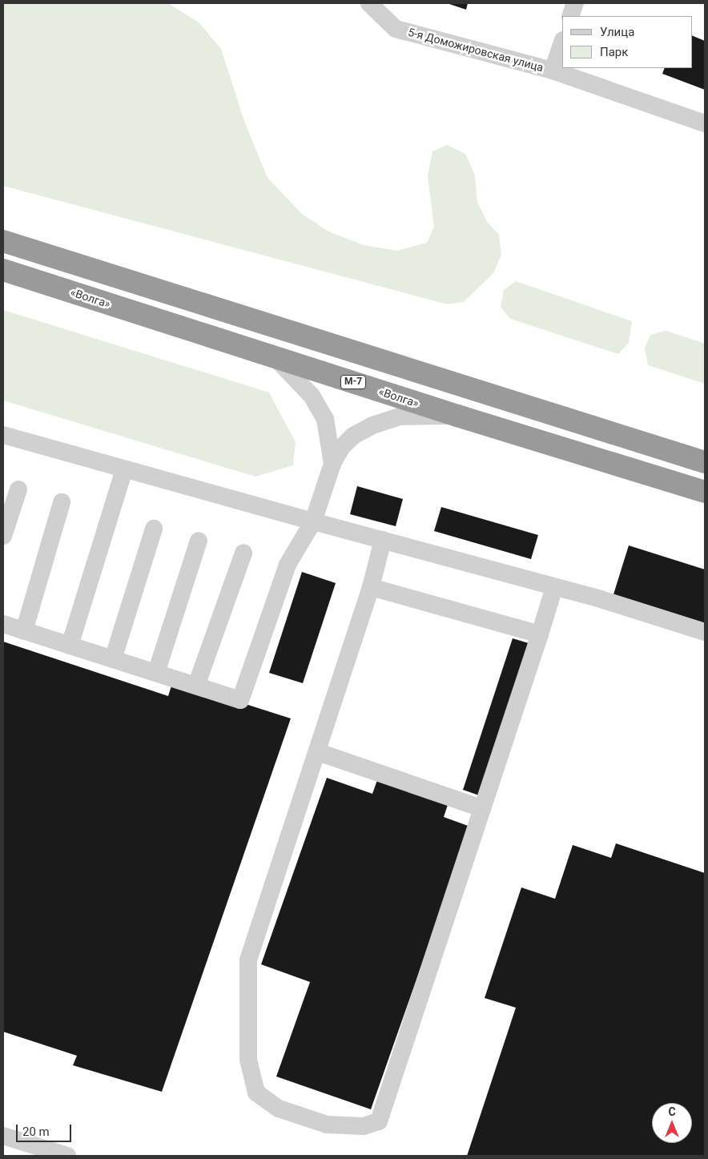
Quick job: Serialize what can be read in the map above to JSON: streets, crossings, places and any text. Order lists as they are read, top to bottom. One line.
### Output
{"streets":{"highway":["«Волга»","М-7"],"street":["5-я Доможировская улица"]},"legend":["Улица","Парк"],"scale_bar":"20 m","north":"top"}
